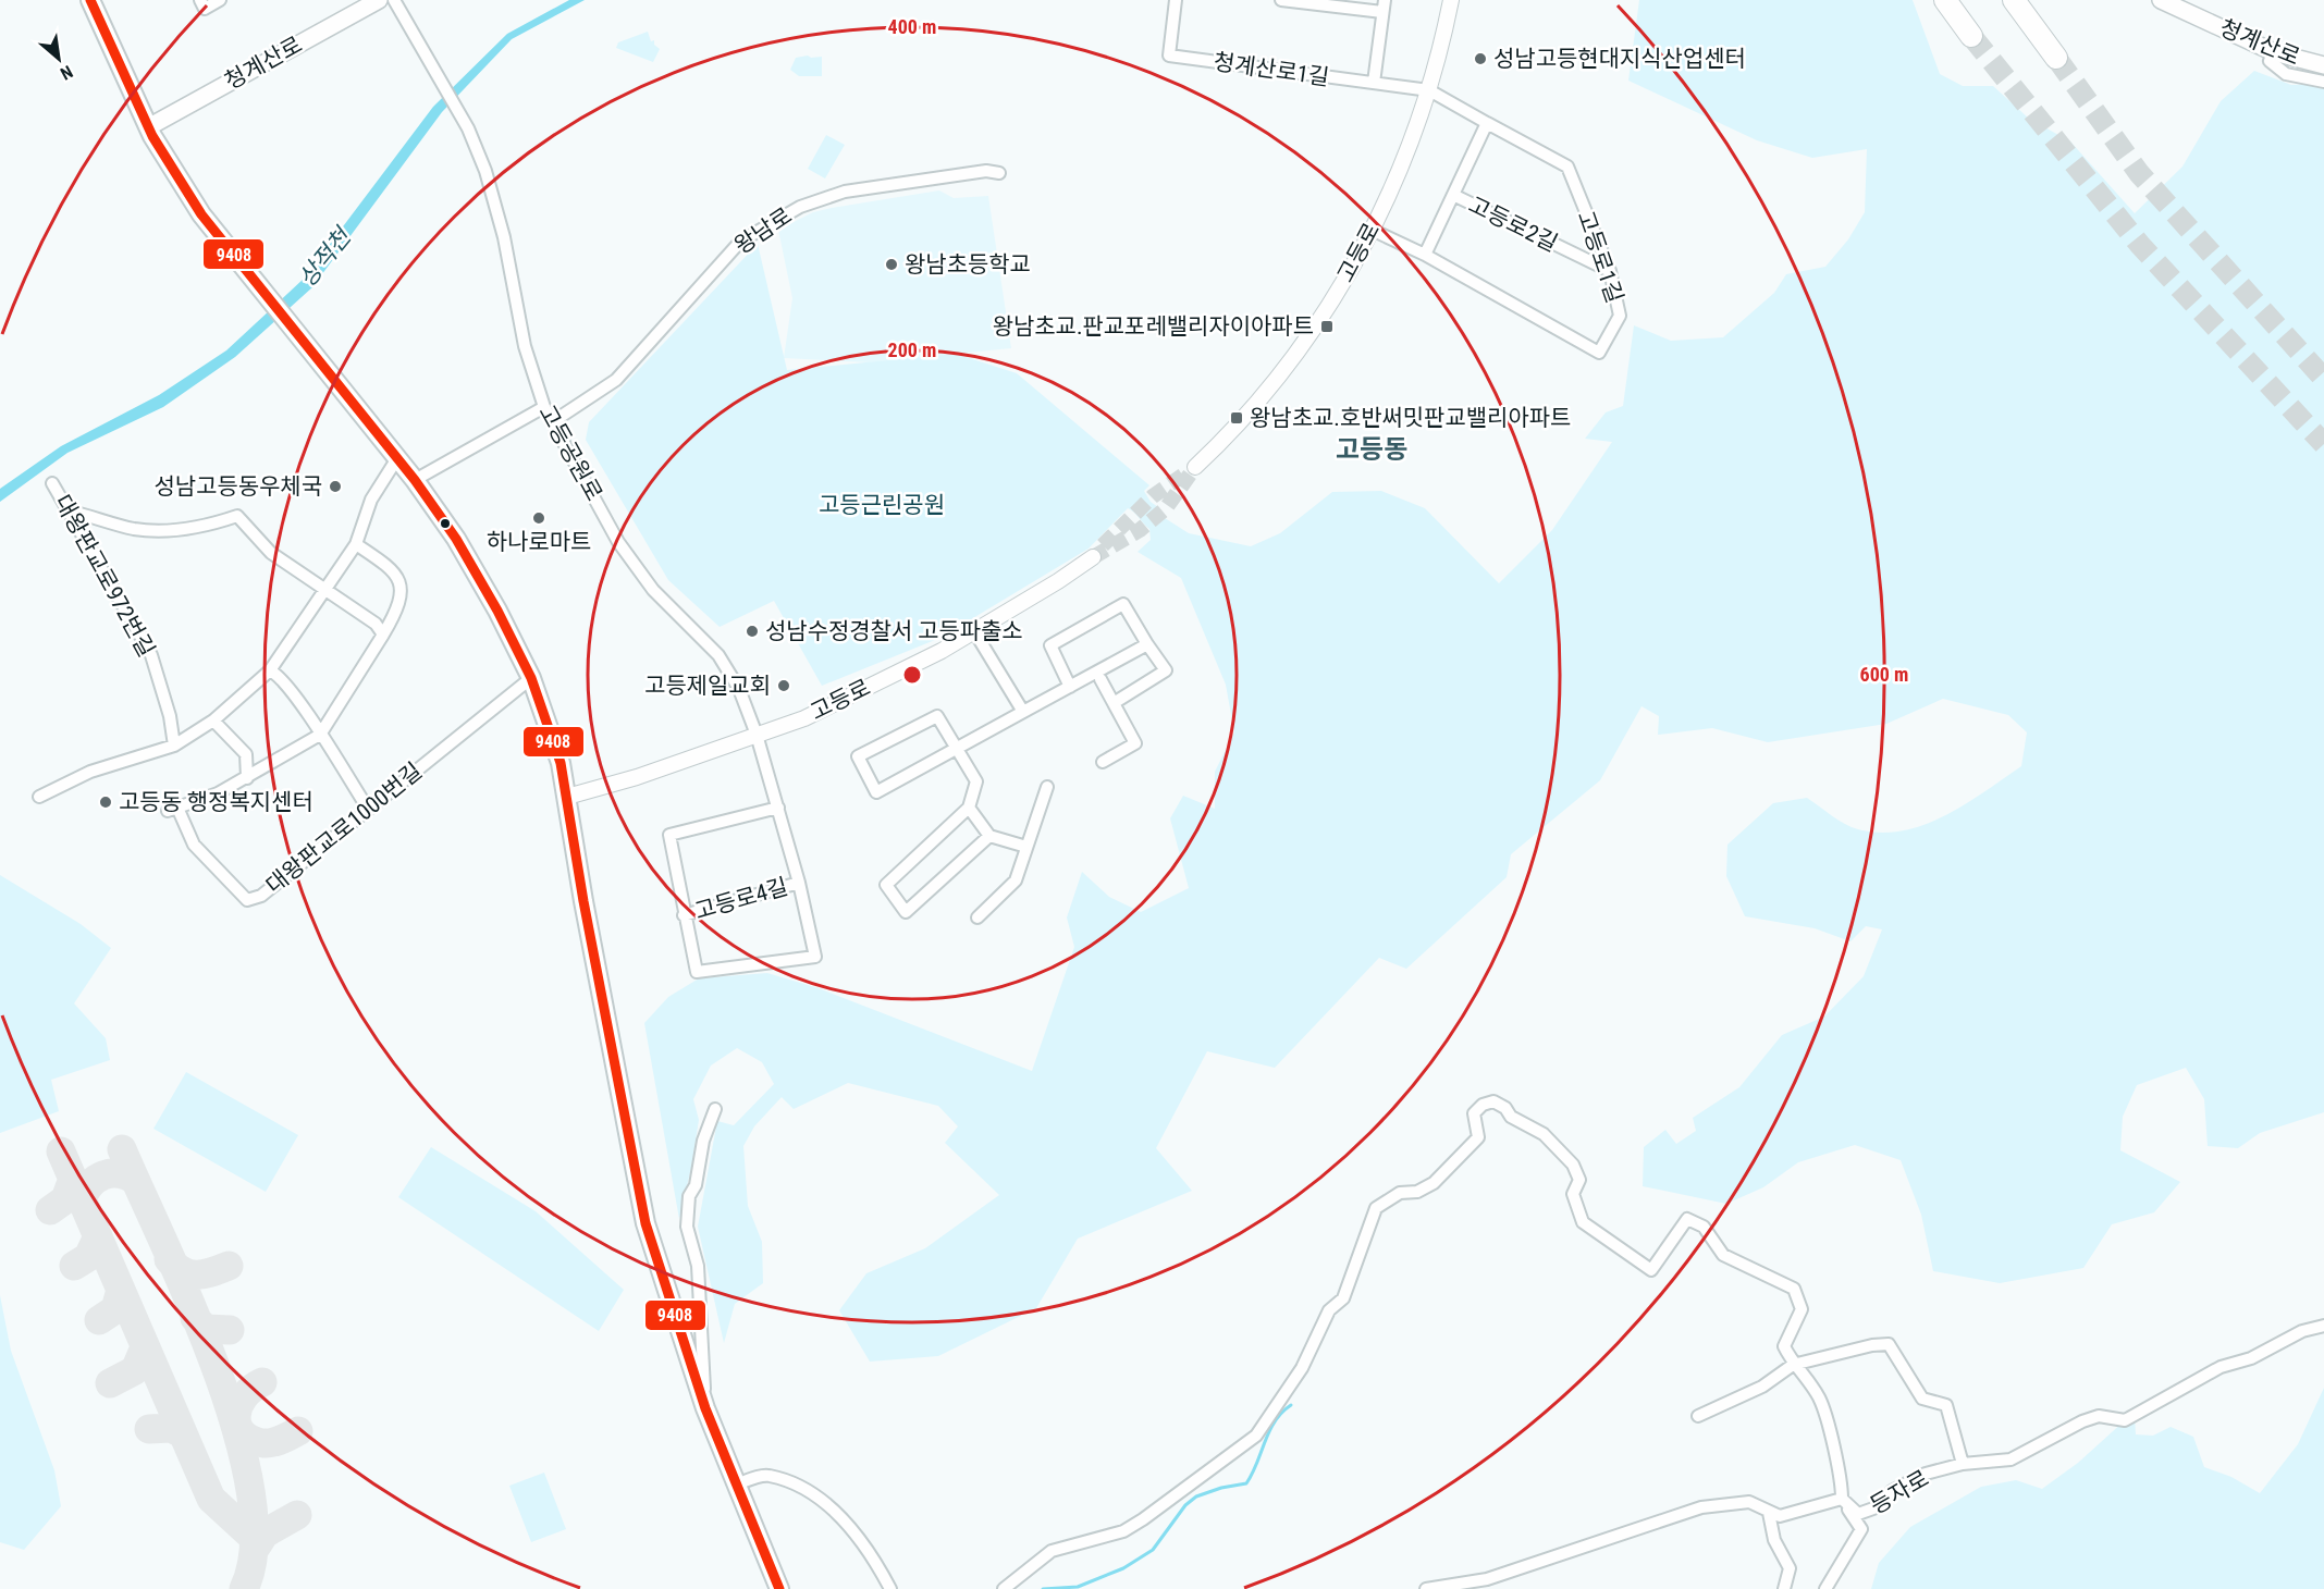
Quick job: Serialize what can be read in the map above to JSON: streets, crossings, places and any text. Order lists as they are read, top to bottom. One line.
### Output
{"streets":{"main road":["청계산로"],"street":["청계산로1길","고등로2길","왕남로","고등로","고등로1길","고등공원로","대왕판교로972번길","대왕판교로1000번길","고등로4길","등자로"]},"crossings":[["청계산로1길","고등로"],["청계산로1길","고등로1길"],["고등로2길","고등로1길"],["왕남로","고등공원로"],["고등로","고등로1길"],["고등로","고등공원로"],["고등로","고등로4길"],["고등공원로","고등로4길"]],"districts":["고등동"],"water":["상적천"],"parks":["고등근린공원"],"places":{"other":["성남고등현대지식산업센터","왕남초등학교","성남고등동우체국","하나로마트","성남수정경찰서 고등파출소","고등제일교회","고등동 행정복지센터"],"transit":["왕남초교.판교포레밸리자이아파트","왕남초교.호반써밋판교밸리아파트"]},"lines":["transit line 9408"],"north":"bottom right","rings":["400 m","200 m","600 m"]}
